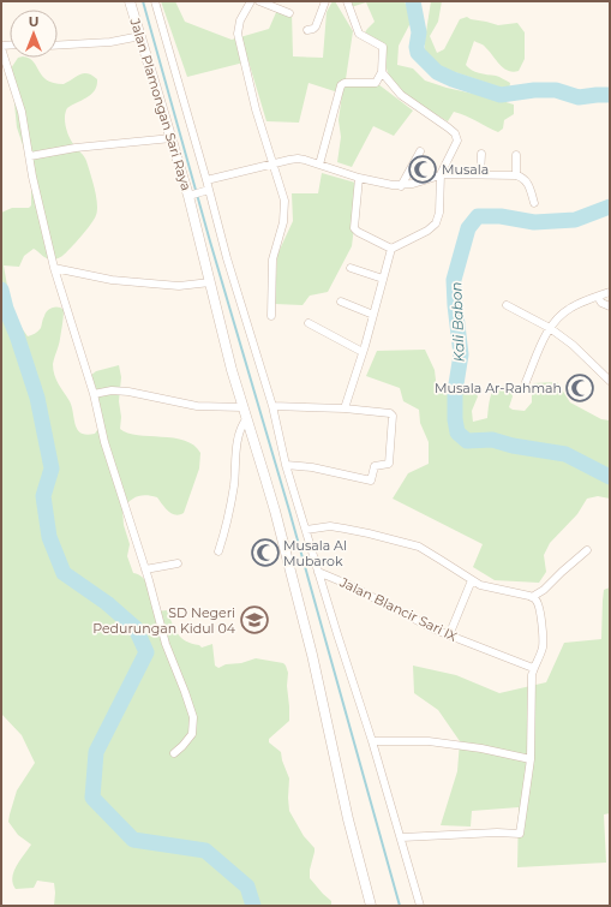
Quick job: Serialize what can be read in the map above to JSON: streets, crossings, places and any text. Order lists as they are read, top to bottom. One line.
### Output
{"streets":{"street":["Jalan Plamongan Sari Raya","Jalan Blancir Sari IX"]},"water":["Kali Babon"],"places":{"mosque":["Musala","Musala Ar-Rahmah","Musala Al Mubarok"],"school or university":["SD Negeri Pedurungan Kidul 04"]},"north":"top"}
